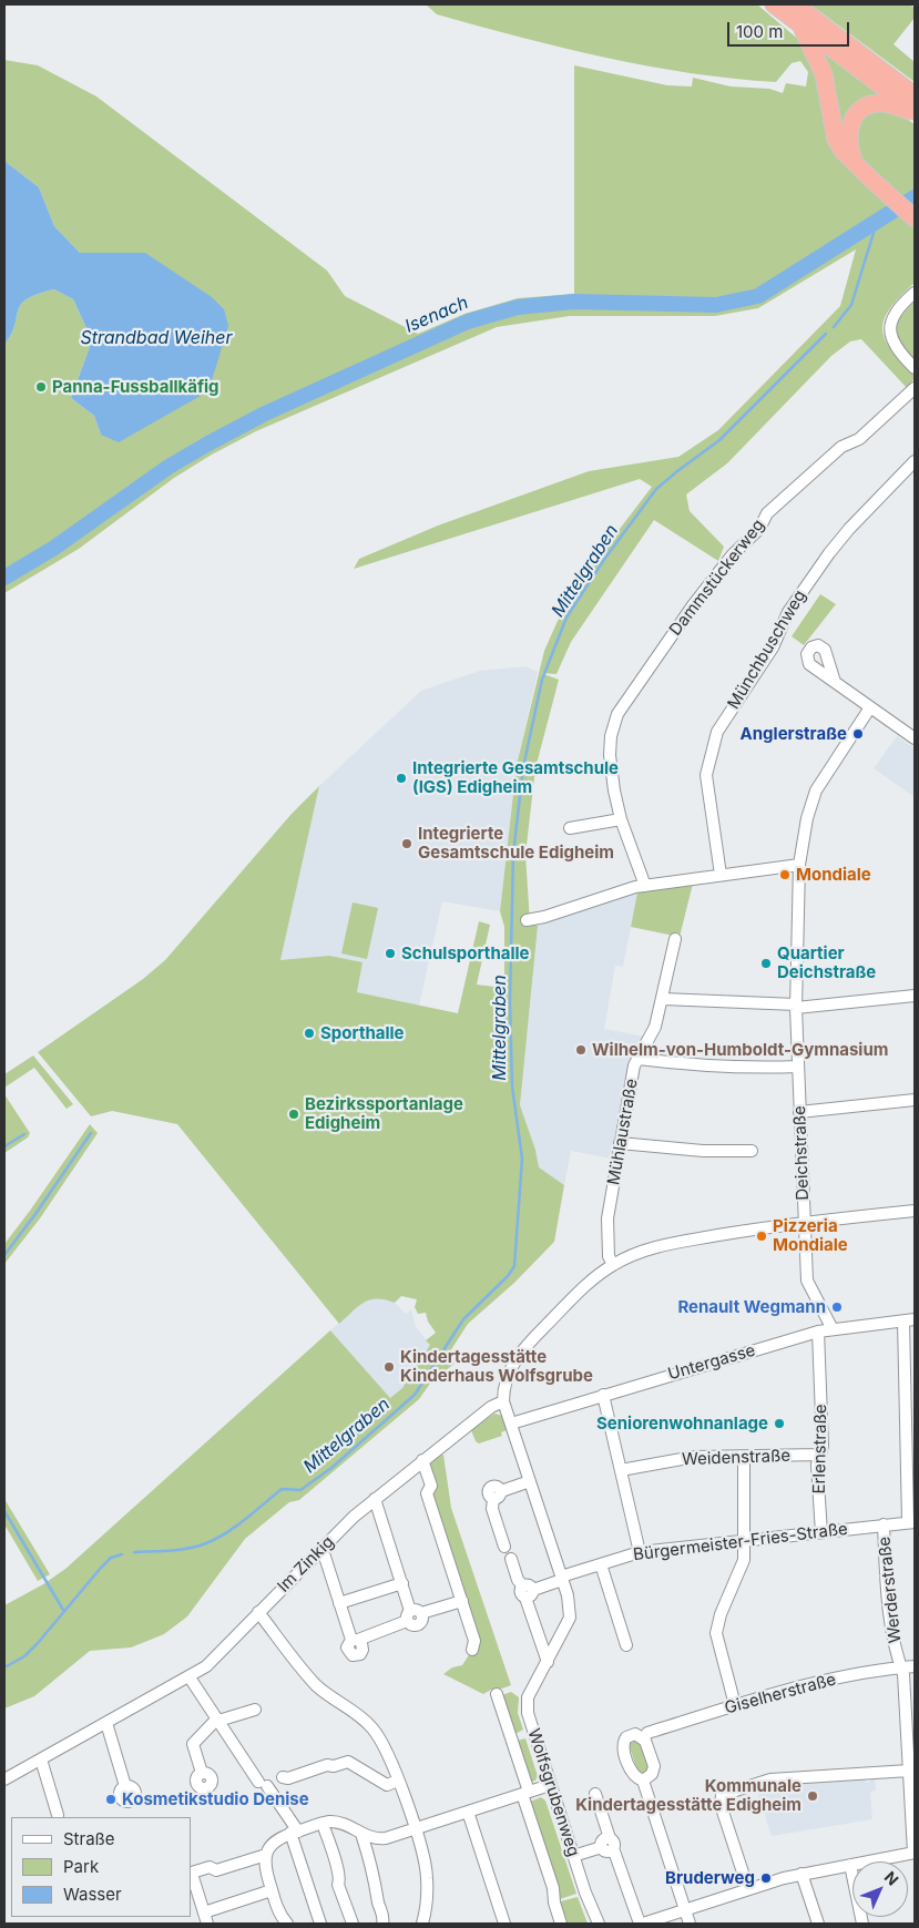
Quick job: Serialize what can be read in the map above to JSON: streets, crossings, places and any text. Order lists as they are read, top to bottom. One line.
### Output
{"streets":{"street":["Dammstückerweg","Münchbuschweg","Mühlaustraße","Deichstraße","Untergasse","Erlenstraße","Weidenstraße","Bürgermeister-Fries-Straße","Im Zinkig","Werderstraße","Giselherstraße","Wolfsgrubenweg"]},"crossings":[["Deichstraße","Untergasse"],["Untergasse","Erlenstraße"],["Untergasse","Wolfsgrubenweg"],["Erlenstraße","Weidenstraße"],["Erlenstraße","Bürgermeister-Fries-Straße"],["Bürgermeister-Fries-Straße","Werderstraße"],["Bürgermeister-Fries-Straße","Wolfsgrubenweg"],["Im Zinkig","Wolfsgrubenweg"],["Werderstraße","Giselherstraße"]],"water":["Isenach","Strandbad Weiher","Mittelgraben"],"places":["Panna-Fussballkäfig","Anglerstraße","Integrierte Gesamtschule (IGS) Edigheim","Integrierte Gesamtschule Edigheim","Mondiale","Schulsporthalle","Quartier Deichstraße","Sporthalle","Wilhelm-von-Humboldt-Gymnasium","Bezirkssportanlage Edigheim","Pizzeria Mondiale","Renault Wegmann","Kindertagesstätte Kinderhaus Wolfsgrube","Seniorenwohnanlage","Kommunale Kindertagesstätte Edigheim","Kosmetikstudio Denise","Bruderweg"],"legend":["Straße","Park","Wasser"],"scale_bar":"100 m","north":"top right"}
